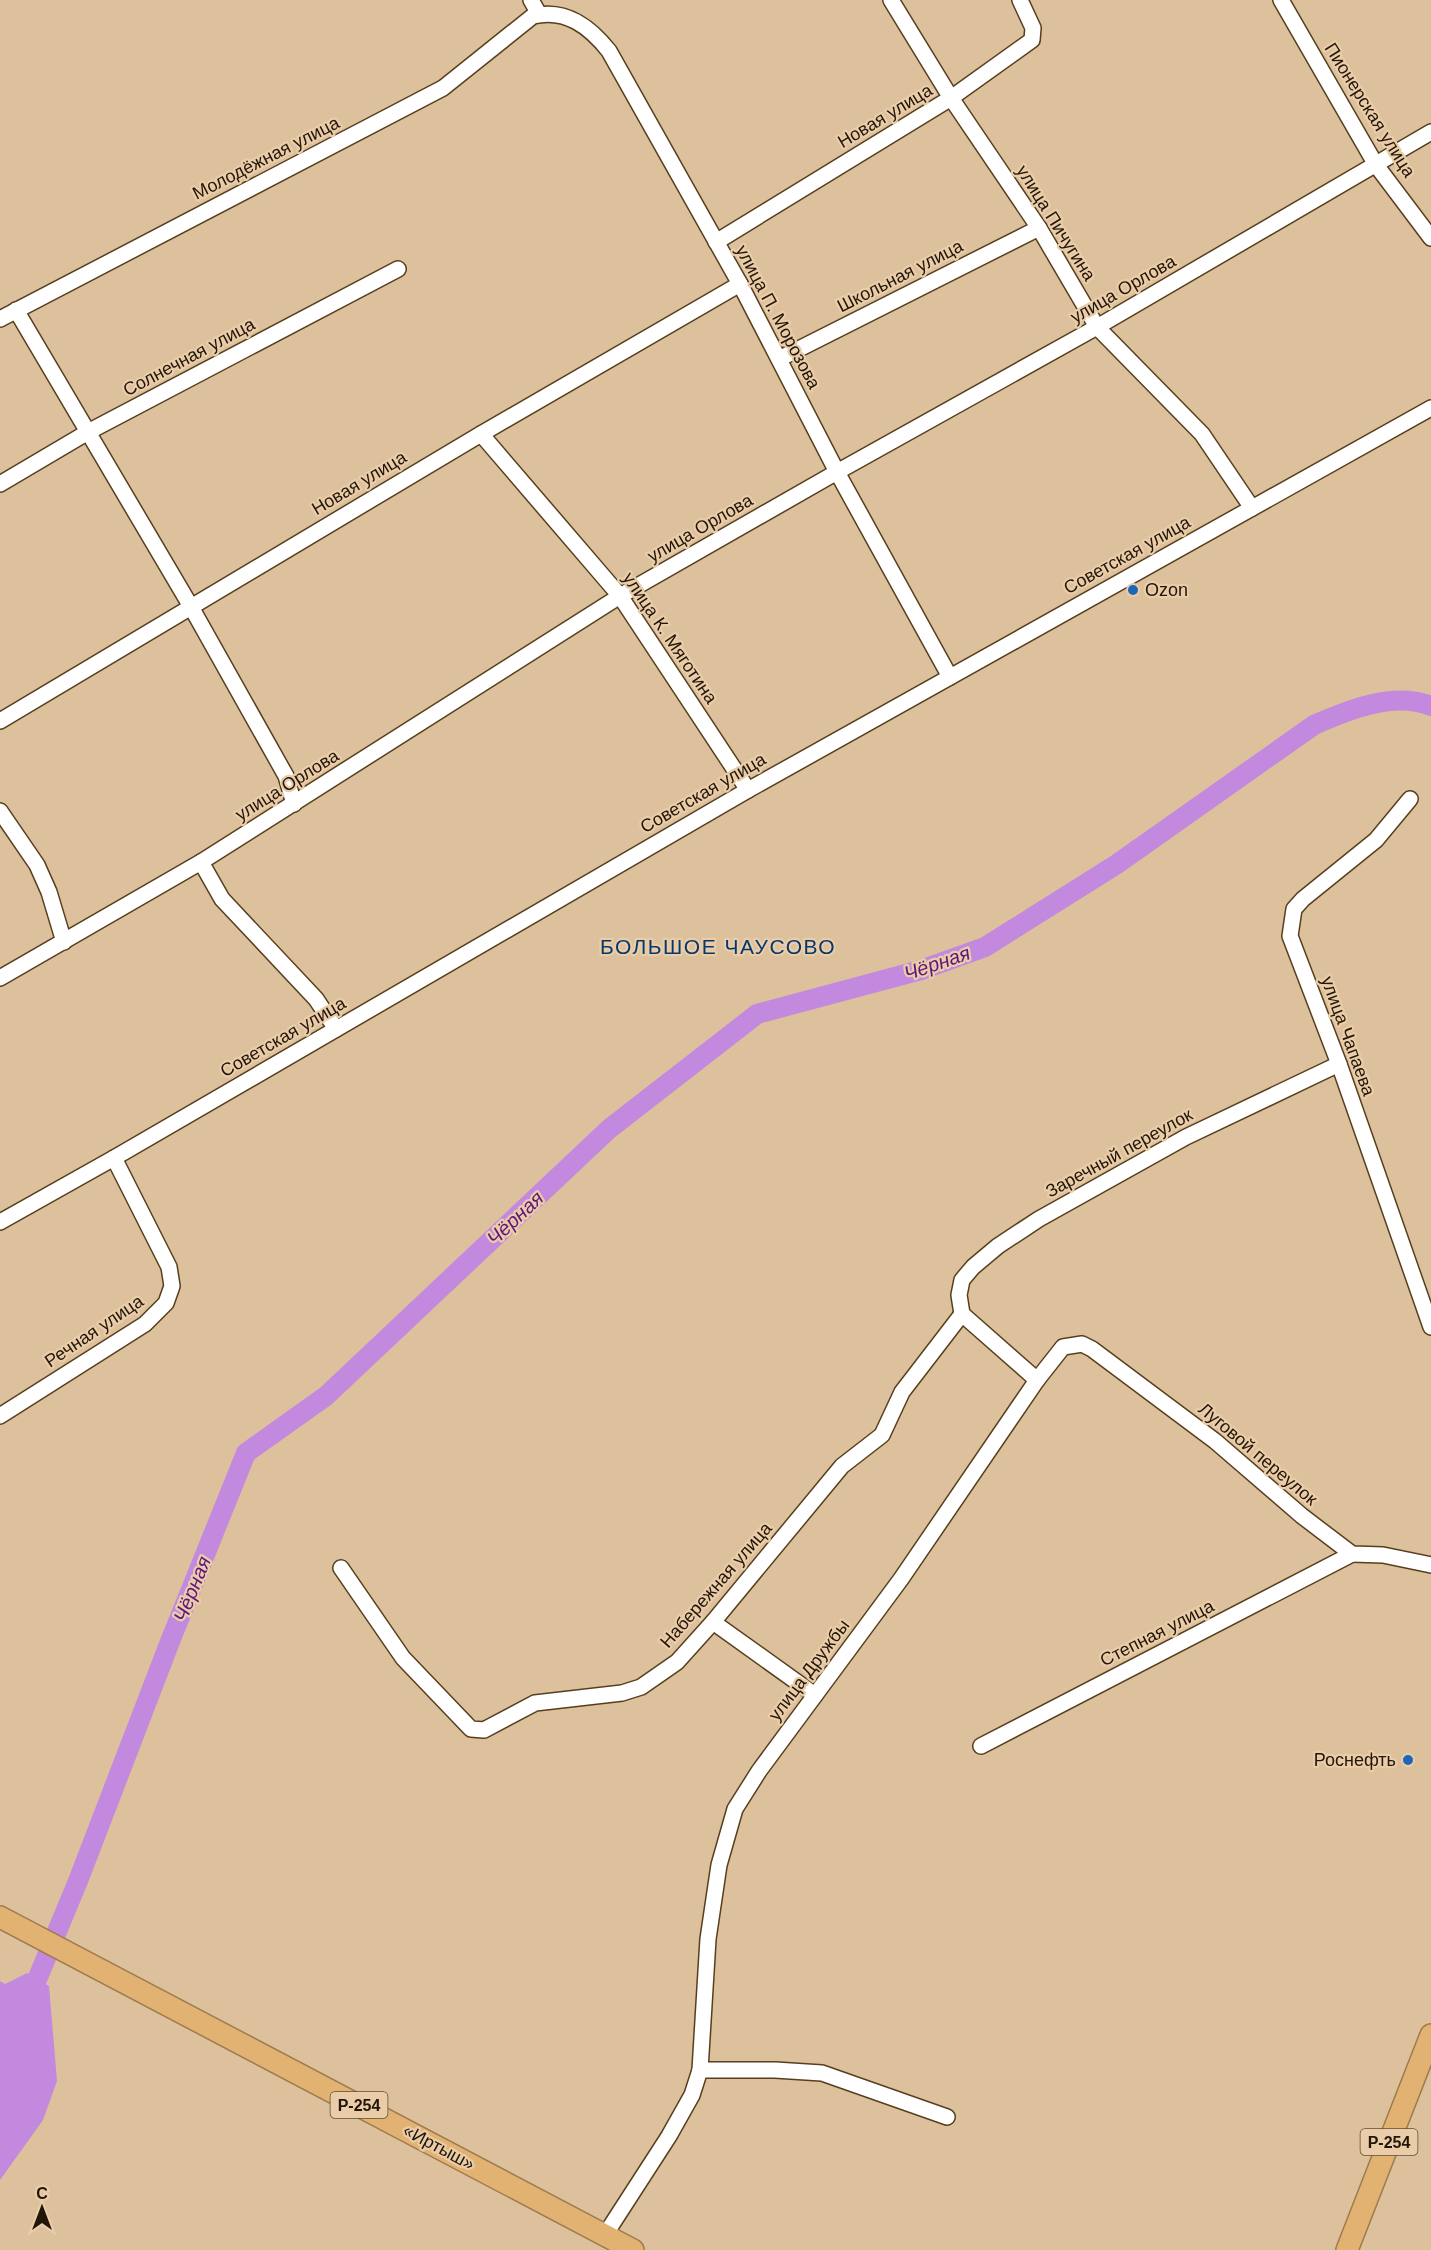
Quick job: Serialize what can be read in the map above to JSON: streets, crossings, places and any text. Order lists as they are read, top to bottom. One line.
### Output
{"streets":{"highway":["Р-254","«Иртыш»"],"street":["Пионерская улица","Новая улица","Молодёжная улица","улица Пичугина","Школьная улица","улица Орлова","улица П. Морозова","Солнечная улица","Советская улица","улица К. Мяготина","улица Чапаева","Заречный переулок","Речная улица","Луговой переулок","Набережная улица","Степная улица","улица Дружбы"]},"crossings":[["Пионерская улица","улица Орлова"],["Новая улица","улица Пичугина"],["Новая улица","улица П. Морозова"],["Новая улица","улица К. Мяготина"],["Молодёжная улица","улица П. Морозова"],["улица Пичугина","Школьная улица"],["улица Пичугина","улица Орлова"],["улица Пичугина","Советская улица"],["Школьная улица","улица П. Морозова"],["улица Орлова","улица П. Морозова"],["улица Орлова","улица К. Мяготина"],["улица П. Морозова","Советская улица"],["Советская улица","улица К. Мяготина"],["Советская улица","Речная улица"],["улица Чапаева","Заречный переулок"],["Заречный переулок","Набережная улица"],["Луговой переулок","Степная улица"],["Луговой переулок","улица Дружбы"],["улица Дружбы","«Иртыш»"]],"districts":["БОЛЬШОЕ ЧАУСОВО"],"water":["Чёрная"],"places":["Ozon","Роснефть"],"north":"top"}
